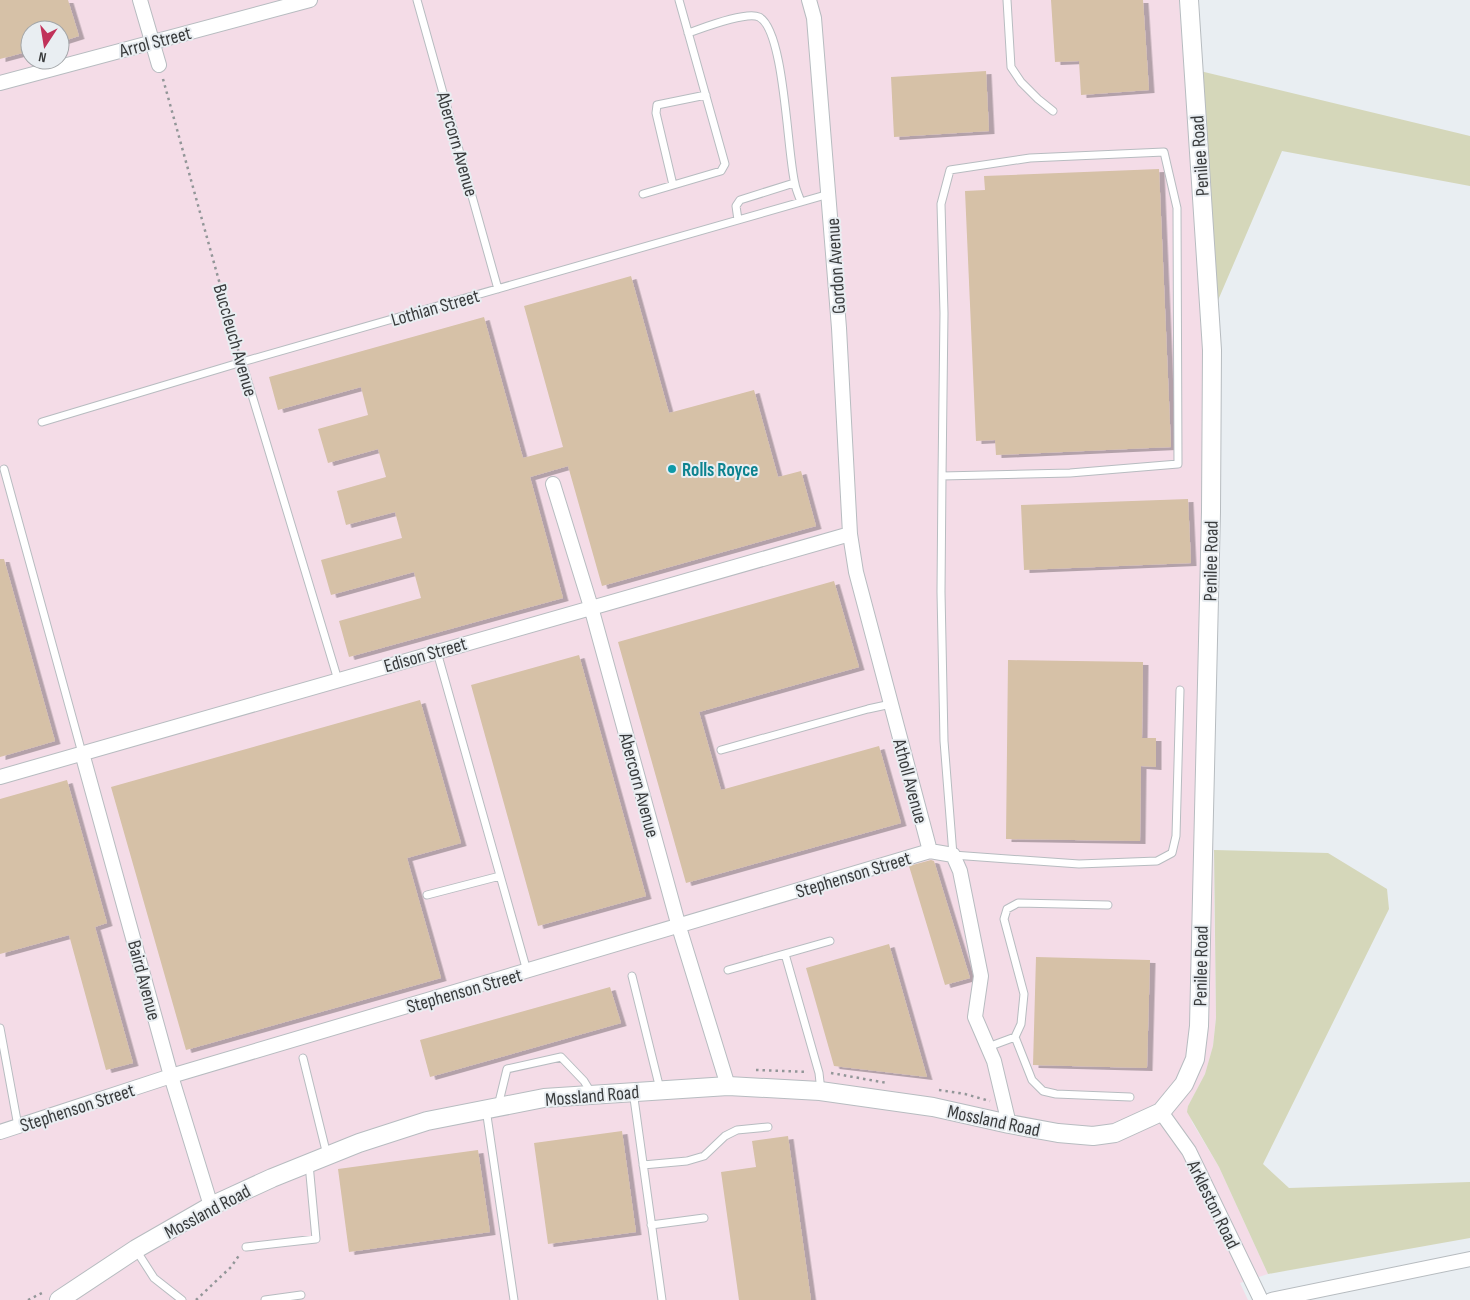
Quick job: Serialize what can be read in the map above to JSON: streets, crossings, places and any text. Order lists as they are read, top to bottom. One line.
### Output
{"streets":{"street":["Arrol Street","Abercorn Avenue","Penilee Road","Gordon Avenue","Edison Street","Atholl Avenue","Stephenson Street","Baird Avenue","Mossland Road","Arkleston Road"],"lane":["Lothian Street","Buccleuch Avenue"]},"crossings":[["Abercorn Avenue","Lothian Street"],["Abercorn Avenue","Edison Street"],["Abercorn Avenue","Stephenson Street"],["Abercorn Avenue","Mossland Road"],["Penilee Road","Mossland Road"],["Penilee Road","Arkleston Road"],["Gordon Avenue","Lothian Street"],["Gordon Avenue","Edison Street"],["Gordon Avenue","Atholl Avenue"],["Lothian Street","Buccleuch Avenue"],["Buccleuch Avenue","Edison Street"],["Edison Street","Atholl Avenue"],["Edison Street","Baird Avenue"],["Atholl Avenue","Stephenson Street"],["Stephenson Street","Baird Avenue"],["Baird Avenue","Mossland Road"],["Mossland Road","Arkleston Road"]],"places":["Rolls Royce"],"north":"bottom"}
